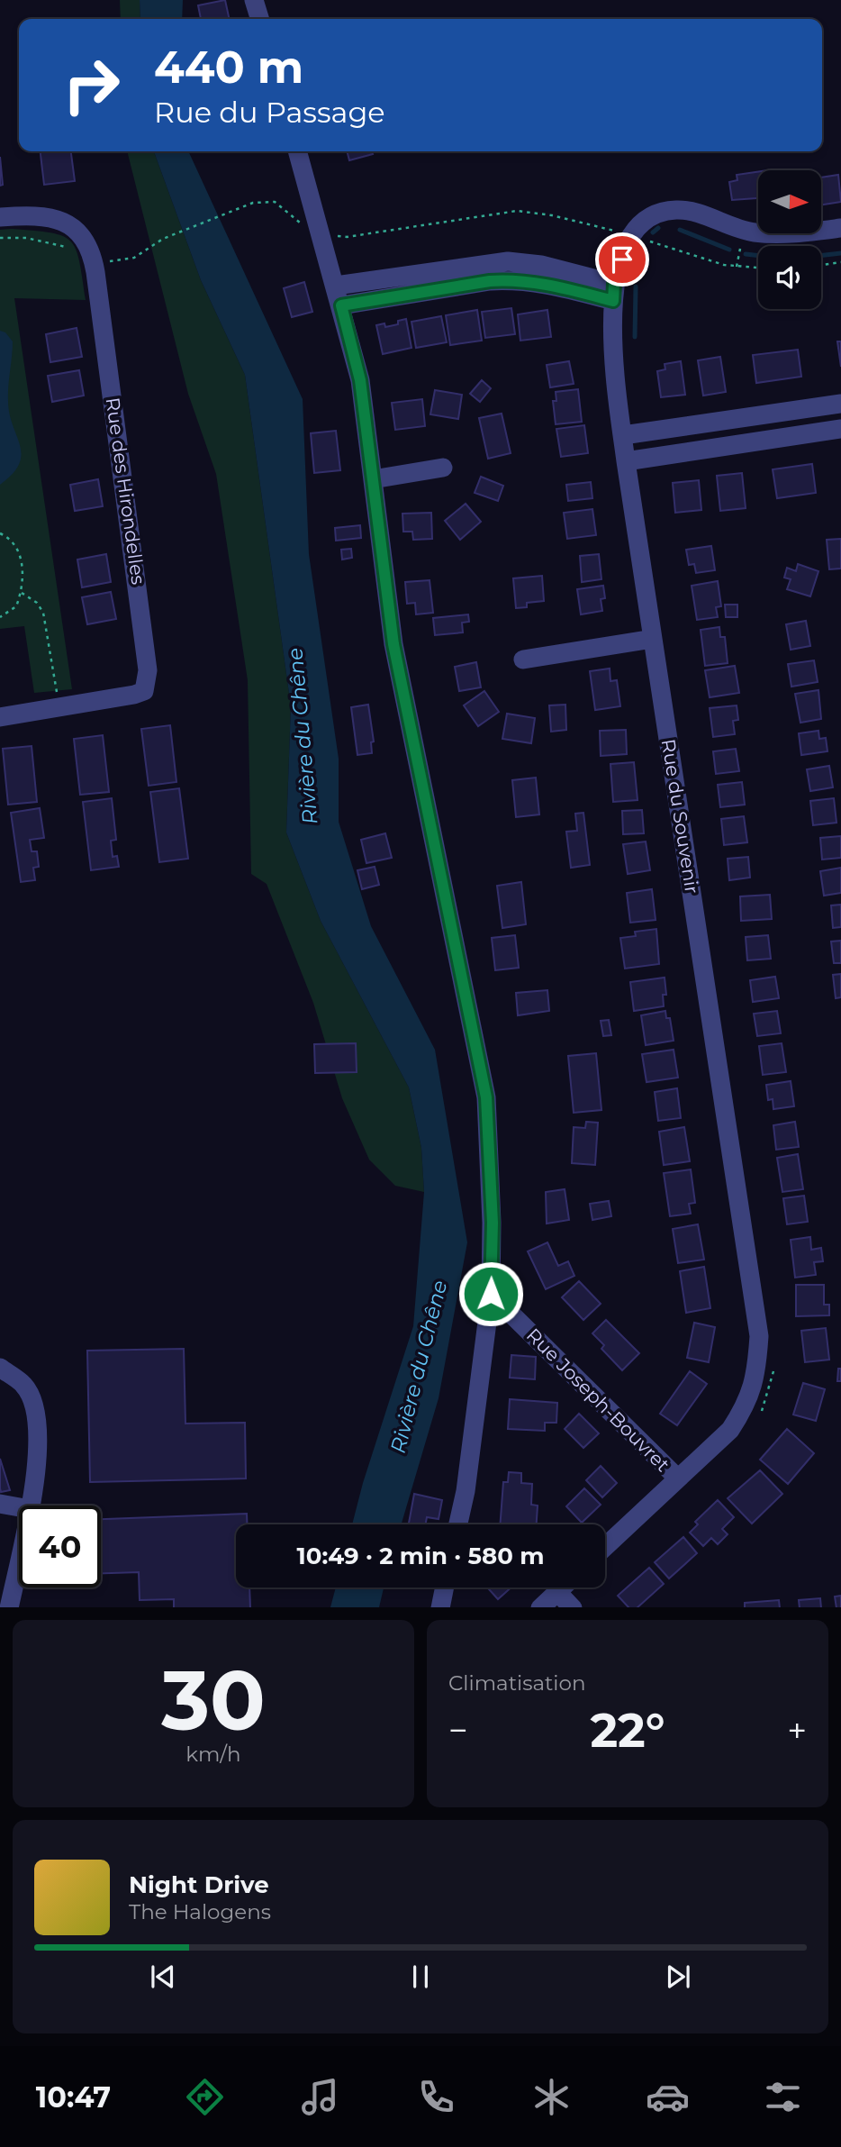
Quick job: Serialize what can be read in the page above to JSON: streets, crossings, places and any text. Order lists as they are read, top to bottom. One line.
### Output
{"streets":{"street":["Rue des Hirondelles","Rue du Souvenir","Rue Joseph-Bouvret"]},"crossings":[["Rue du Souvenir","Rue Joseph-Bouvret"]],"water":["Rivière du Chêne"],"north":"right","page":{"turn":["440 m","Rue du Passage"],"limit":"40","trip":"10:49 · 2 min · 580 m","tile":[["30","km/h"],"Climatisation"],"heat":["−","22°","+"],"song":["Night Drive","The Halogens"],"tabs":"10:47"}}
